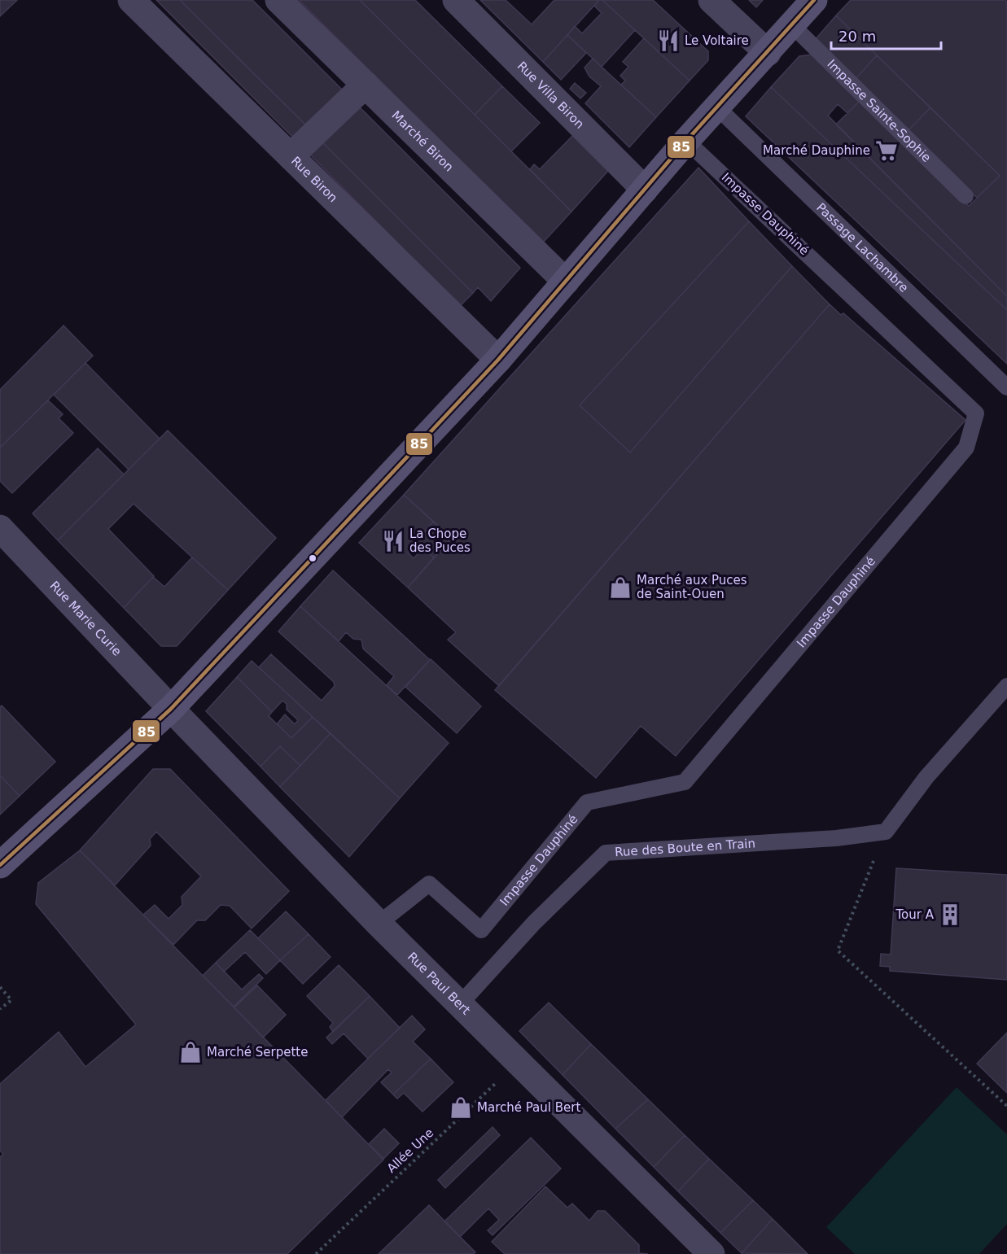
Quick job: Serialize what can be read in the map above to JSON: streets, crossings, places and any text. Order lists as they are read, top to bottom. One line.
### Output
{"streets":{"street":["Rue Villa Biron","Marché Biron","Rue Biron","Rue Marie Curie","Rue Paul Bert"],"lane":["Impasse Sainte-Sophie","Impasse Dauphiné","Passage Lachambre","Rue des Boute en Train"],"path":["Allée Une"]},"crossings":[["Impasse Dauphiné","Rue Paul Bert"],["Rue Marie Curie","Rue Paul Bert"],["Rue des Boute en Train","Rue Paul Bert"],["Rue Paul Bert","Allée Une"]],"places":{"restaurant":["Le Voltaire","La Chope des Puces"],"supermarket":["Marché Dauphine"],"shop":["Marché aux Puces de Saint-Ouen","Marché Serpette","Marché Paul Bert"],"building":["Tour A"]},"lines":["transit line 85"],"scale_bar":"20 m"}
